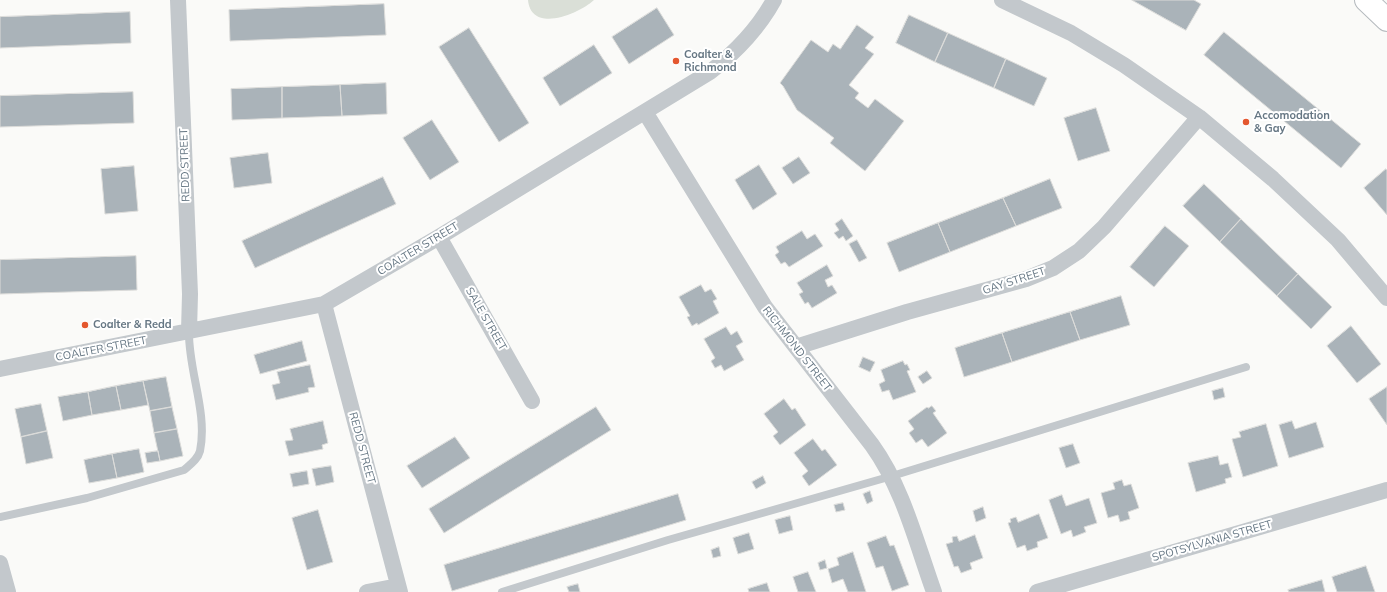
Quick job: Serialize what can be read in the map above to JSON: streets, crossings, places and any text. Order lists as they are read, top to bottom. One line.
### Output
{"streets":{"street":["REDD STREET","COALTER STREET","GAY STREET","SALE STREET","RICHMOND STREET","SPOTSYLVANIA STREET"]},"crossings":[["REDD STREET","COALTER STREET"],["COALTER STREET","SALE STREET"],["COALTER STREET","RICHMOND STREET"],["GAY STREET","RICHMOND STREET"]],"places":["Coalter & Richmond","Accomodation & Gay","Coalter & Redd"]}
